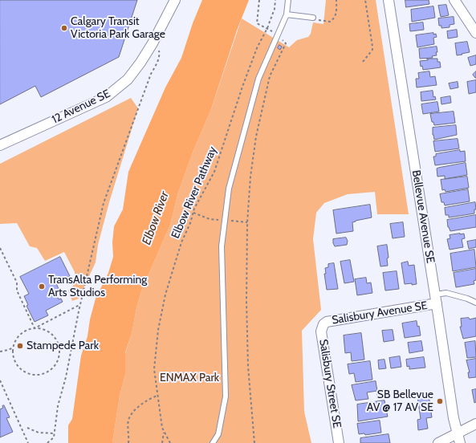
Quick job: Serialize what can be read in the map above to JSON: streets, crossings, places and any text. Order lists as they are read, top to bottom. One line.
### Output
{"streets":{"street":["12 Avenue SE","Bellevue Avenue SE","Salisbury Avenue SE","Salisbury Street SE"],"path":["Elbow River Pathway"]},"crossings":[["Bellevue Avenue SE","Salisbury Avenue SE"],["Salisbury Avenue SE","Salisbury Street SE"]],"water":["Elbow River"],"parks":["ENMAX Park"],"places":["Calgary Transit Victoria Park Garage","TransAlta Performing Arts Studios","Stampede Park","SB Bellevue AV @ 17 AV SE"]}
